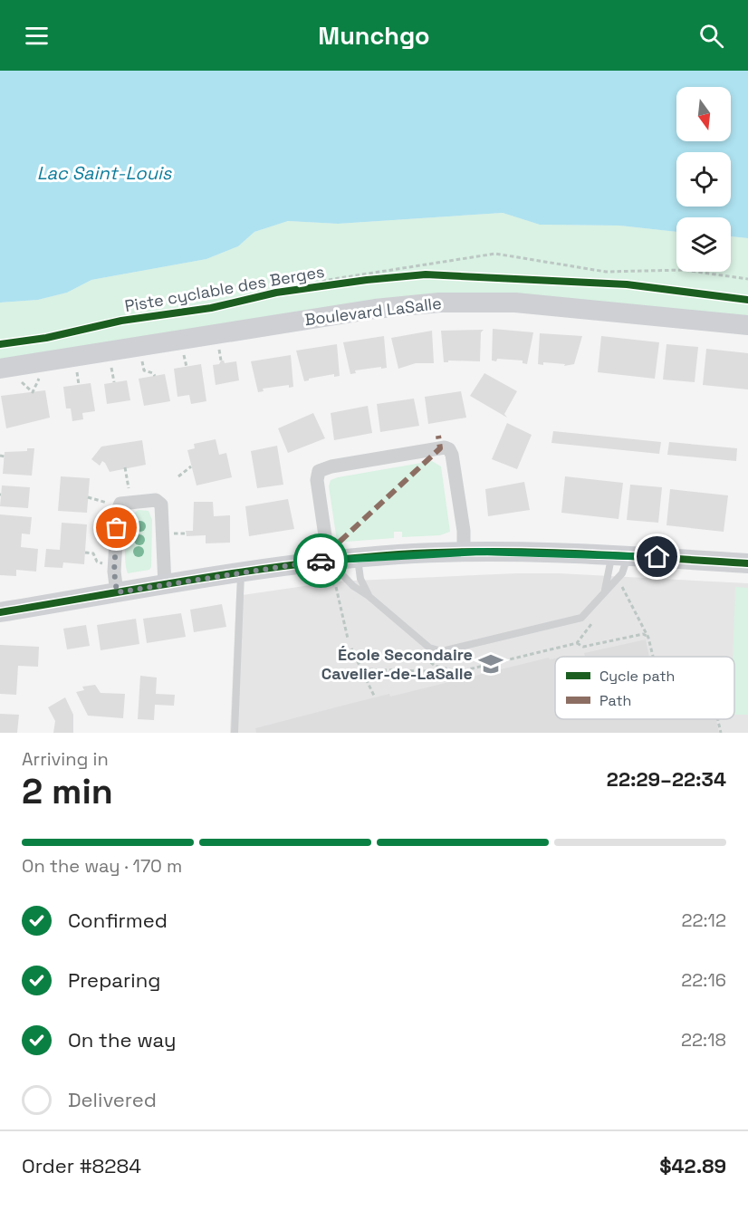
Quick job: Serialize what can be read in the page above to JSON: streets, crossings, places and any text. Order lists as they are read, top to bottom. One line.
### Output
{"streets":{"main road":["Boulevard LaSalle"],"cycle path":["Piste cyclable des Berges"]},"water":["Lac Saint-Louis"],"places":{"school or university":["École Secondaire Cavelier-de-LaSalle"]},"legend":["Cycle path","Path"],"north":"bottom","page":{"header":"Munchgo","heading":["2 min","Arriving in","22:29–22:34"],"panel":["Order #8284","$42.89"],"bar":"On the way · 170 m","list":[["Confirmed","22:12"],["Preparing","22:16"],["On the way","22:18"],"Delivered"]}}
